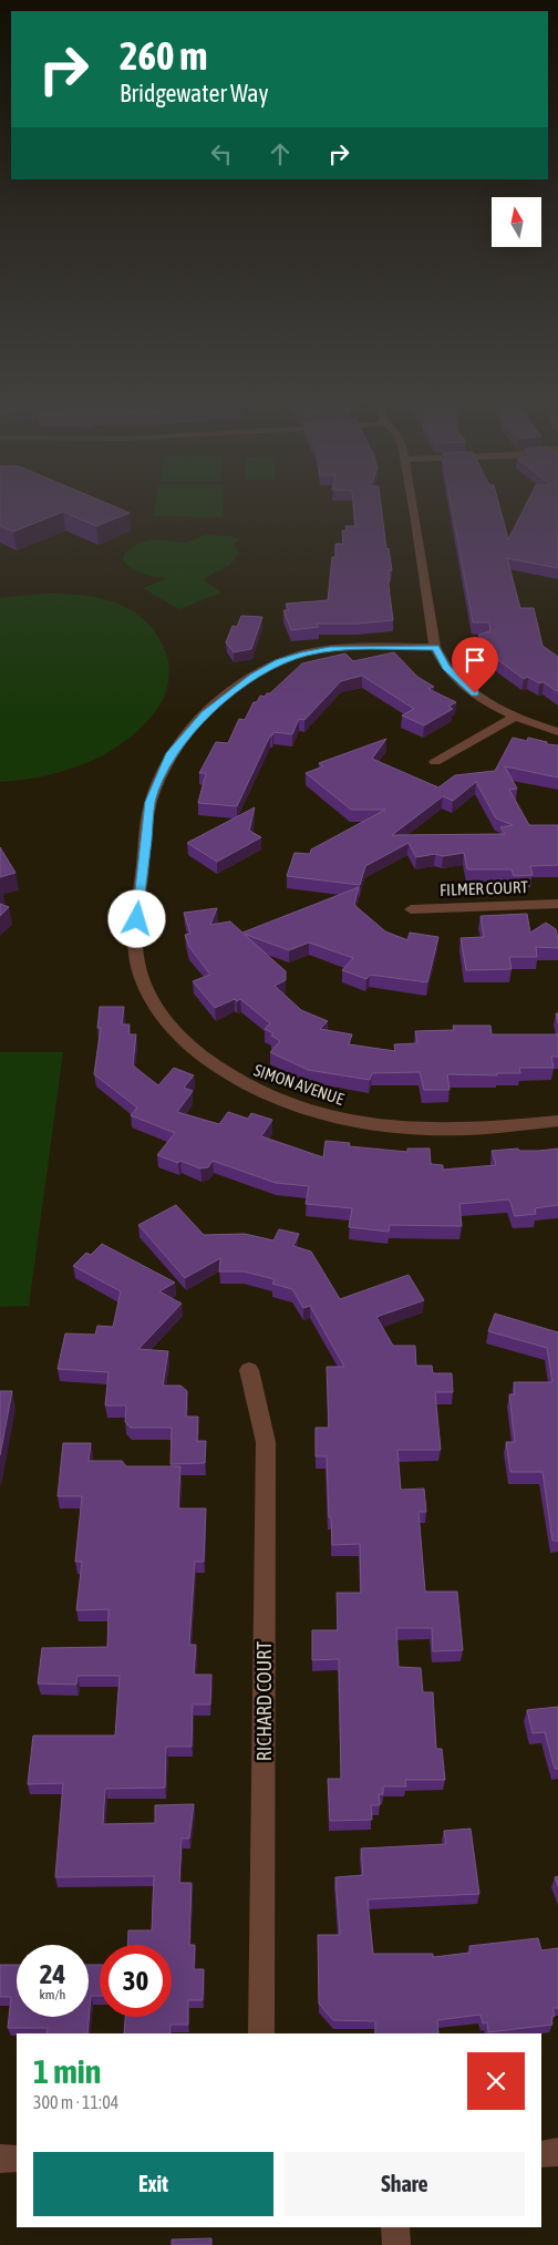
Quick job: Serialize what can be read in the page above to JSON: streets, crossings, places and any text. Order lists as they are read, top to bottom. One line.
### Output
{"streets":{"street":["FILMER COURT","SIMON AVENUE","RICHARD COURT"]},"north":"top","page":{"turn":["260 m","Bridgewater Way"],"speed":"24 km/h","limit":"30","heading":["1 min","300 m · 11:04"],"buttons":["Exit","Share"]}}
